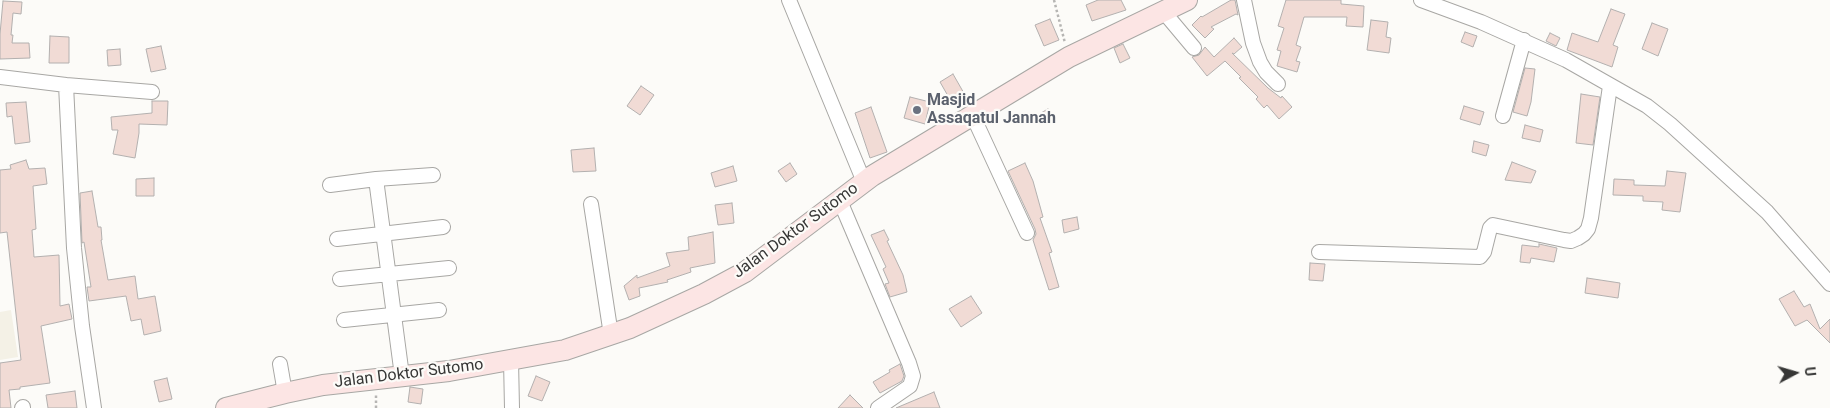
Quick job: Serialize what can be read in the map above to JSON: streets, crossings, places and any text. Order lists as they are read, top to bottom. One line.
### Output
{"streets":{"street":["Jalan Doktor Sutomo"]},"places":["Masjid Assaqatul Jannah"],"north":"right"}
